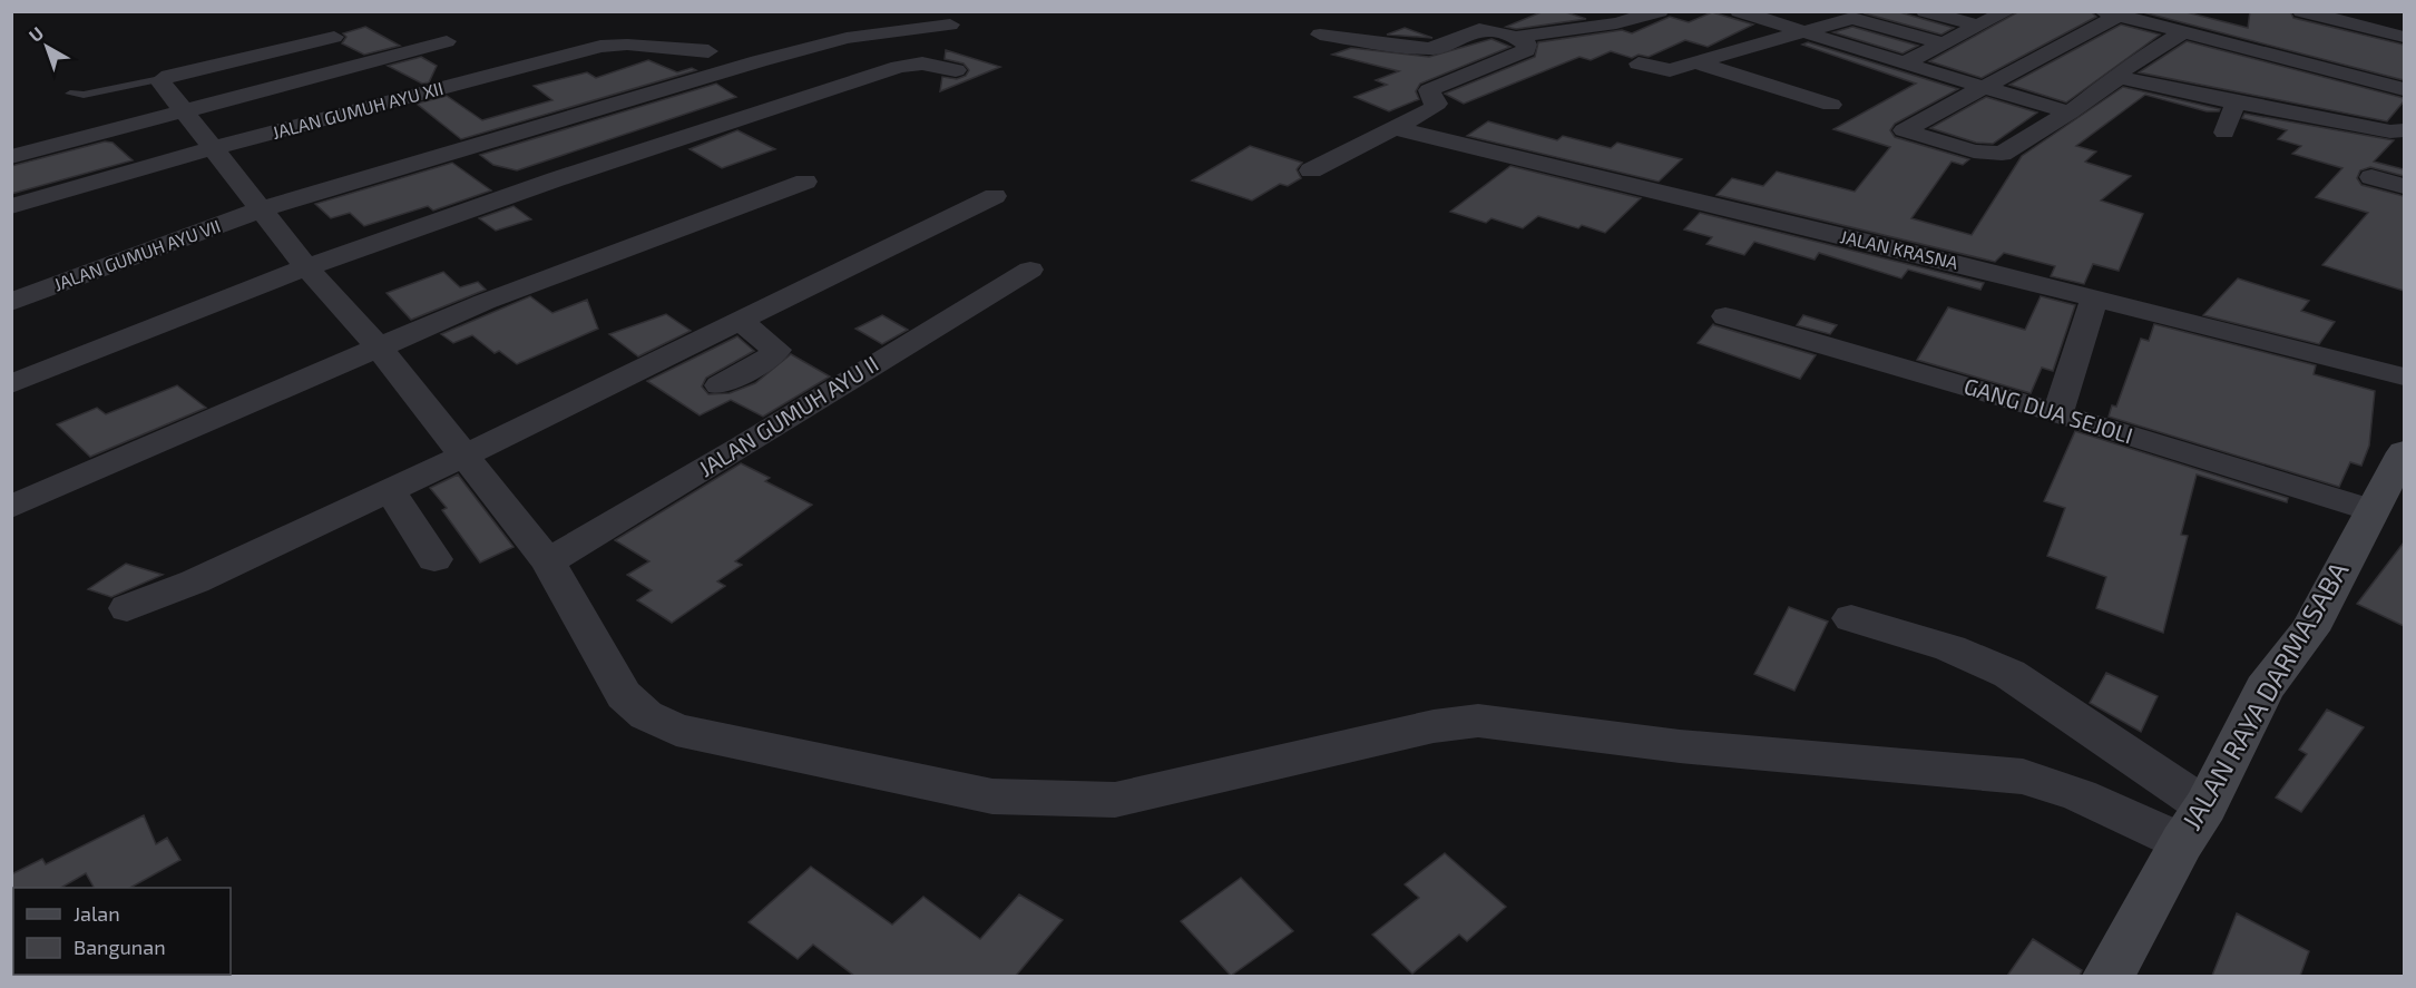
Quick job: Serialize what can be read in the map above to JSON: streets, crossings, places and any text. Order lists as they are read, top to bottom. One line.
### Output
{"streets":{"main road":["JALAN RAYA DARMASABA"],"street":["JALAN GUMUH AYU XII","JALAN KRASNA","JALAN GUMUH AYU VII","GANG DUA SEJOLI","JALAN GUMUH AYU II"]},"crossings":[["GANG DUA SEJOLI","JALAN RAYA DARMASABA"]],"legend":["Jalan","Bangunan"],"north":"top left"}
